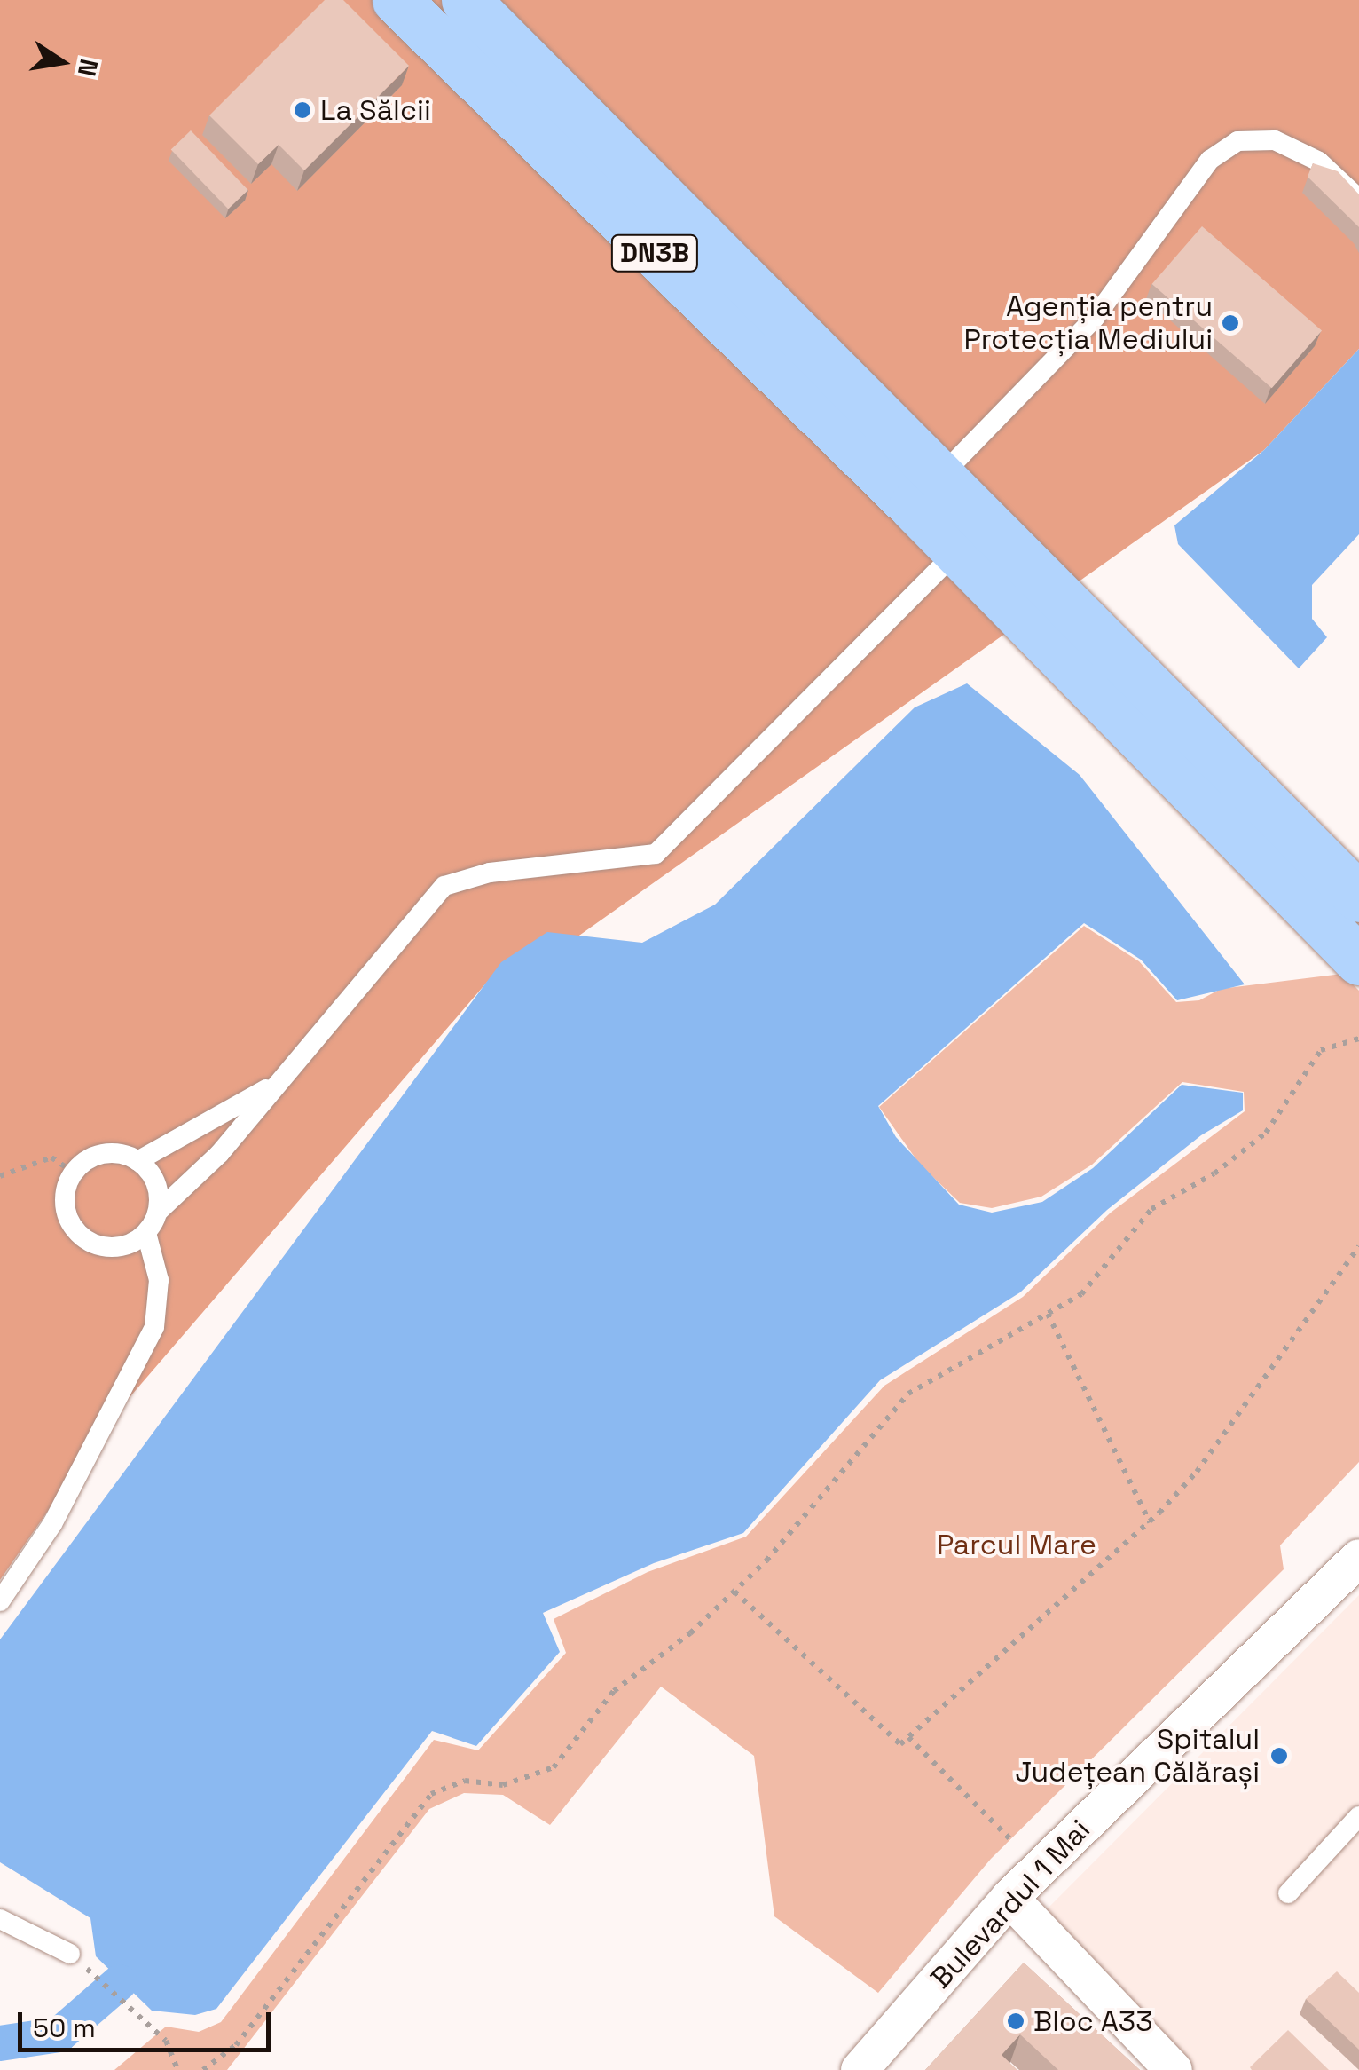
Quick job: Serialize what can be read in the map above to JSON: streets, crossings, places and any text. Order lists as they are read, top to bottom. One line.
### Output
{"streets":{"main road":["DN3B"],"street":["Bulevardul 1 Mai"]},"parks":["Parcul Mare"],"places":["La Sălcii","Agenția pentru Protecția Mediului","Spitalul Județean Călărași","Bloc A33"],"scale_bar":"50 m","north":"right"}
